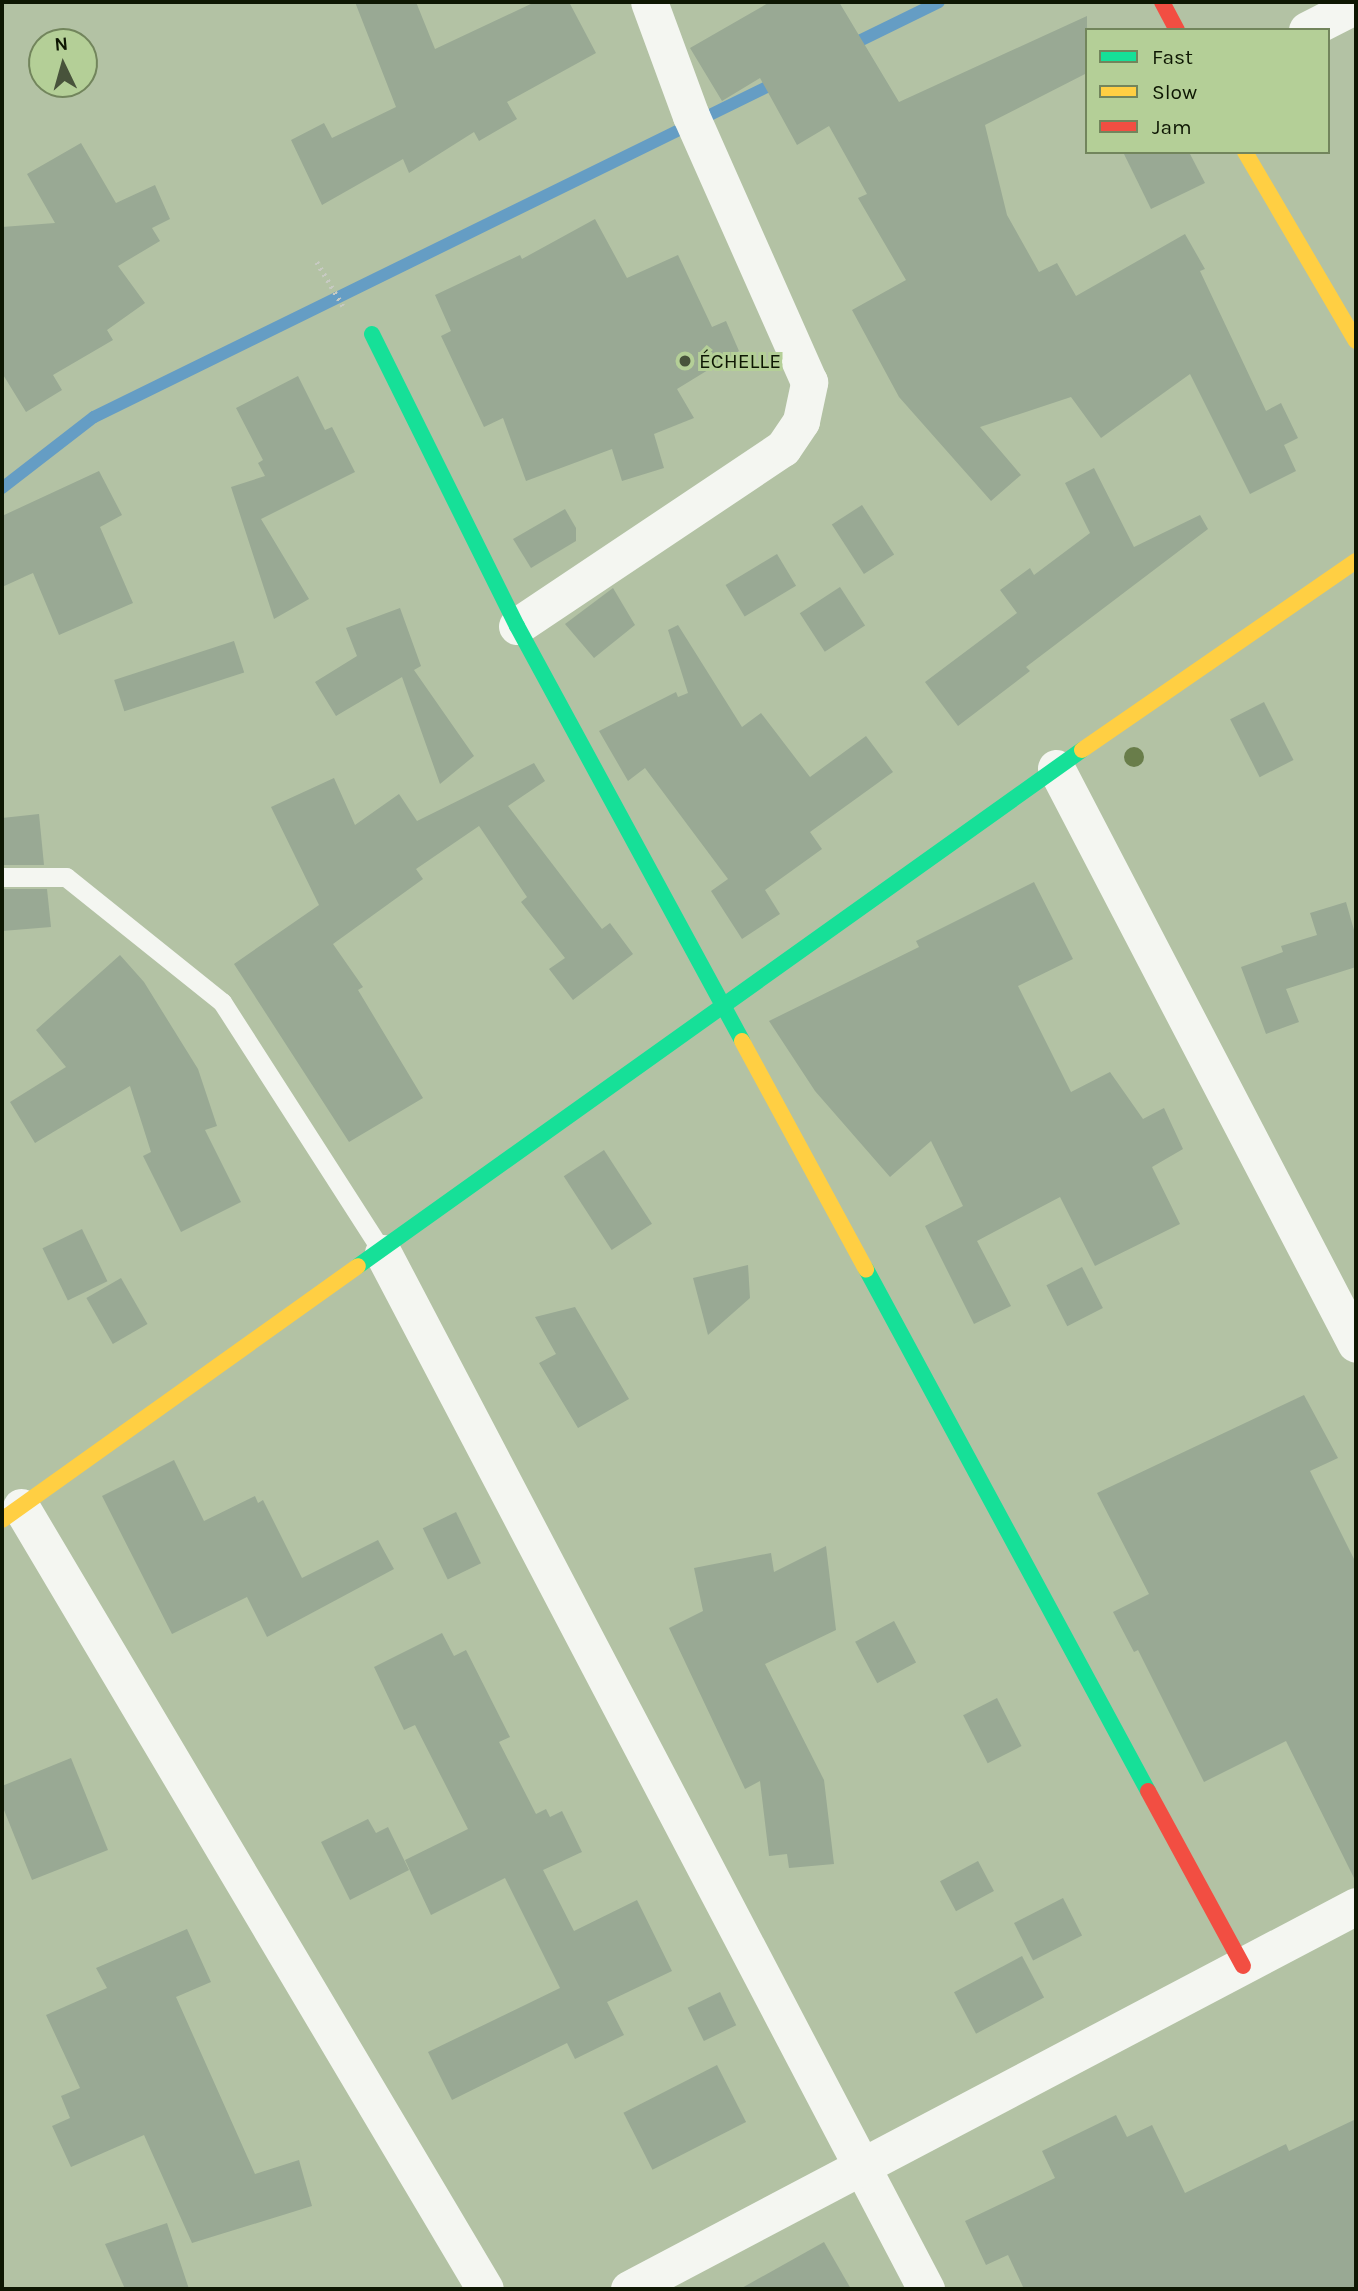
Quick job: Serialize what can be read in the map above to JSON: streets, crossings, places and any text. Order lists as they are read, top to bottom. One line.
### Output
{"places":["ÉCHELLE"],"legend":["Fast","Slow","Jam"],"north":"top"}
